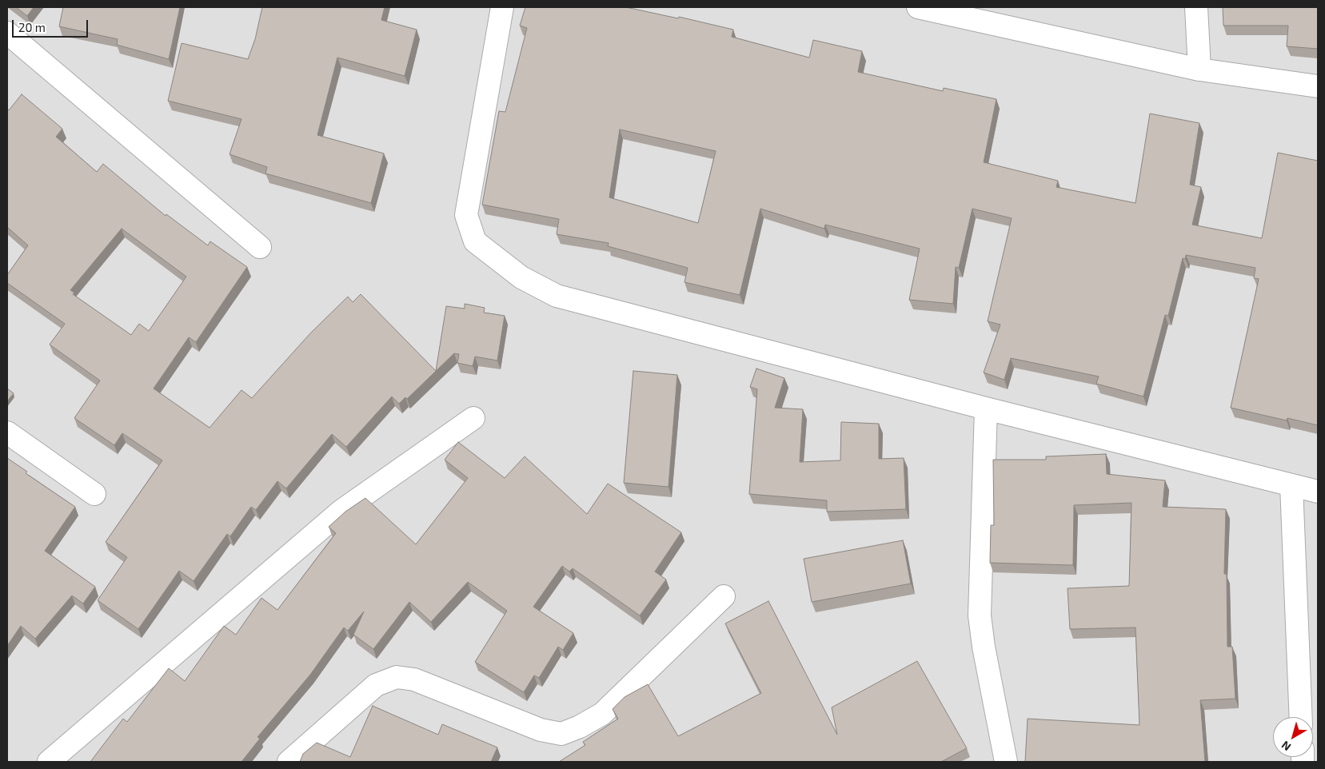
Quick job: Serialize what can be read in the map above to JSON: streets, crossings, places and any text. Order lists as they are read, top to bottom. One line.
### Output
{"scale_bar":"20 m","north":"bottom left"}
